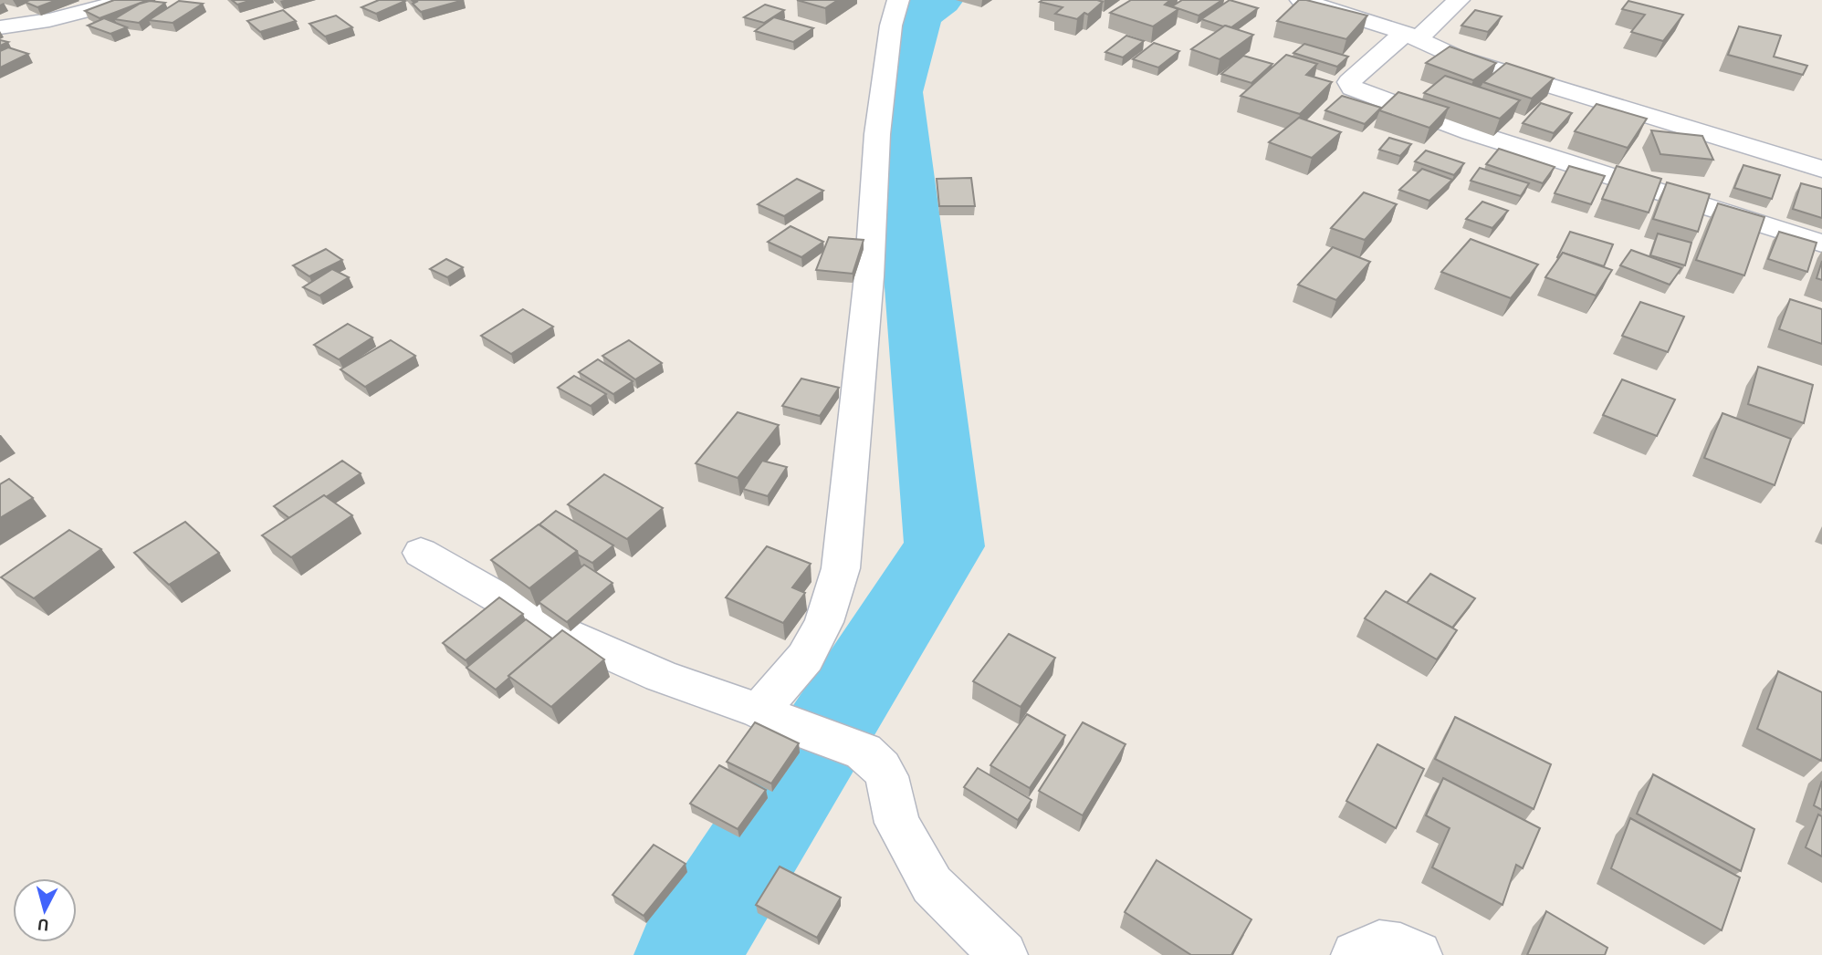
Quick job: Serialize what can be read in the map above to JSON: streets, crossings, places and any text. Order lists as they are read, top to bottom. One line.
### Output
{"north":"bottom"}
